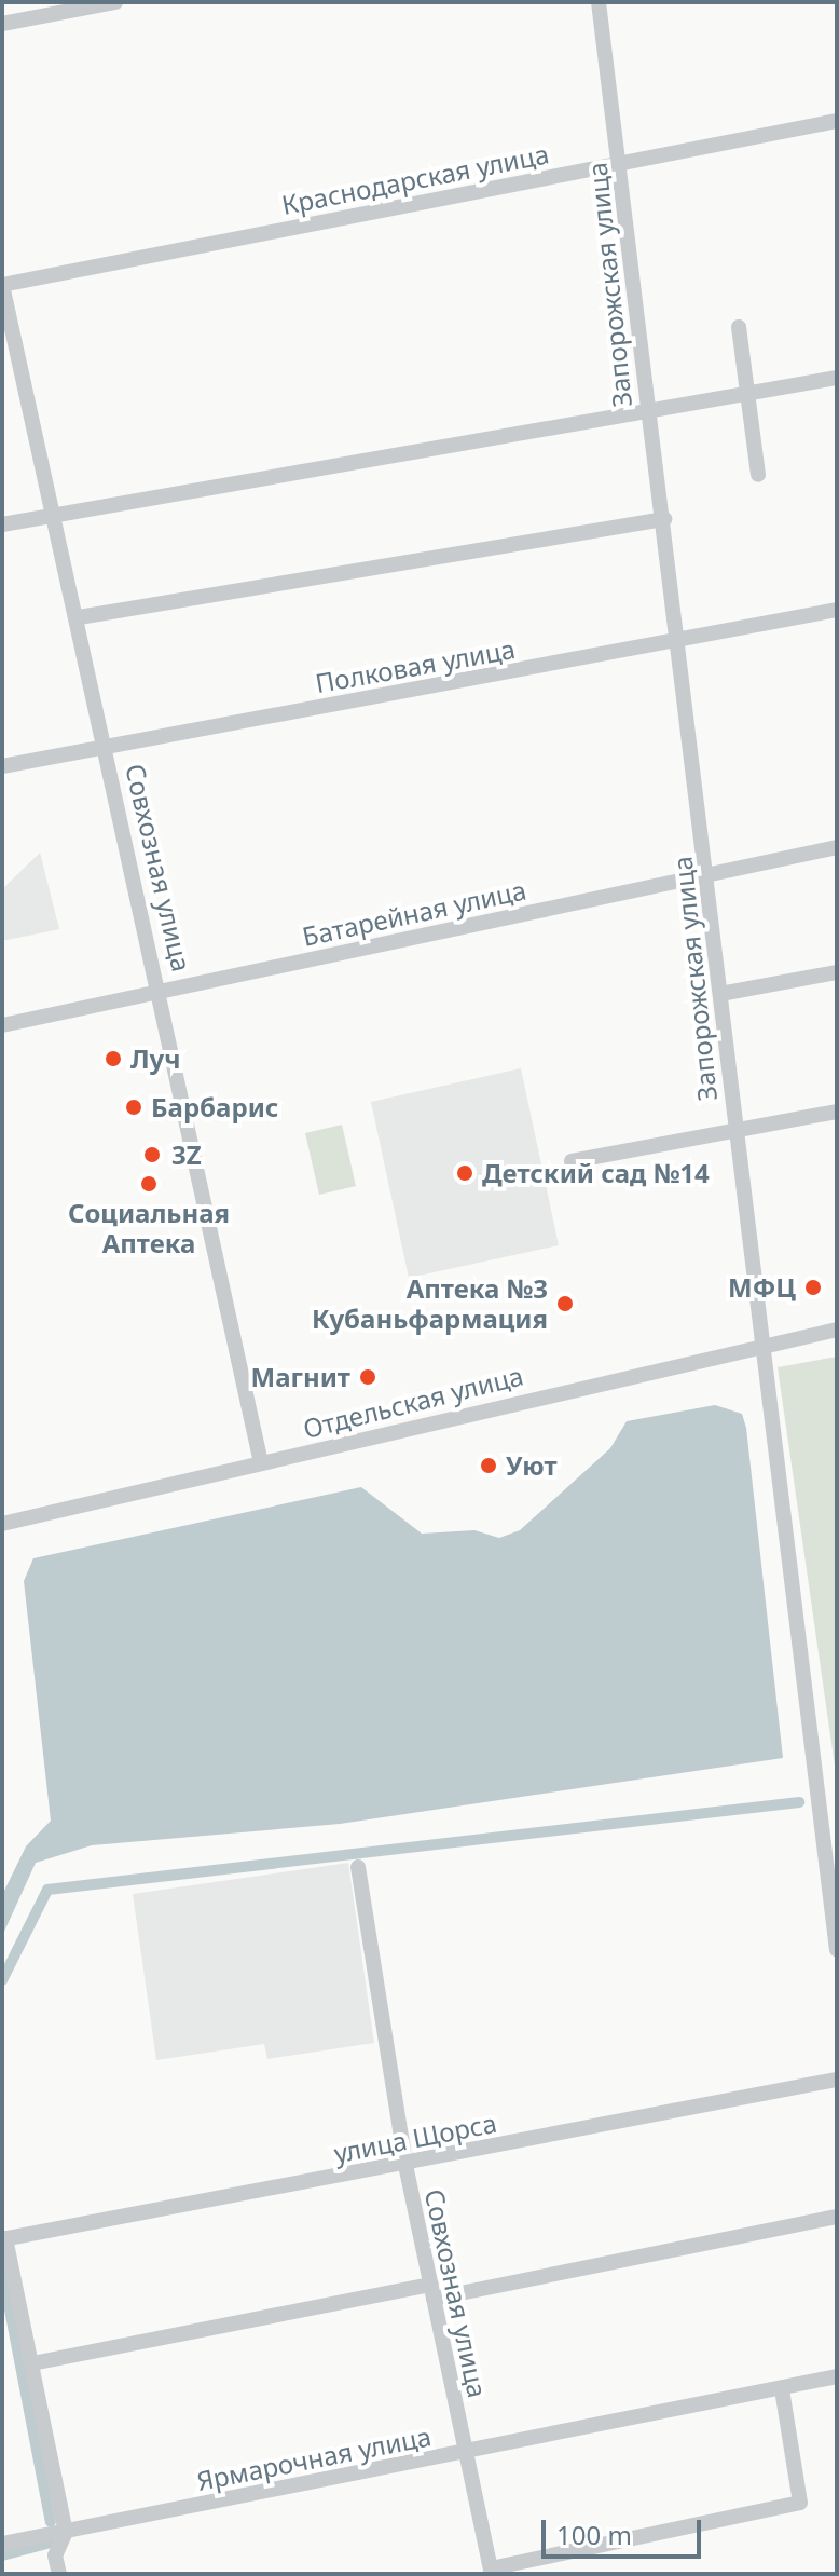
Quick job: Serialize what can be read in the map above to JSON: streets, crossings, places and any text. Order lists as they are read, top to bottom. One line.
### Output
{"streets":{"street":["Краснодарская улица","Запорожская улица","Полковая улица","Совхозная улица","Батарейная улица","Отдельская улица","улица Щорса","Ярмарочная улица"]},"crossings":[["Краснодарская улица","Запорожская улица"],["Краснодарская улица","Совхозная улица"],["Запорожская улица","Полковая улица"],["Запорожская улица","Батарейная улица"],["Запорожская улица","Отдельская улица"],["Полковая улица","Совхозная улица"],["Совхозная улица","Батарейная улица"],["Совхозная улица","Отдельская улица"],["Совхозная улица","улица Щорса"],["Совхозная улица","Ярмарочная улица"]],"places":["Луч","Барбарис","3Z","Детский сад №14","Социальная Аптека","МФЦ","Аптека №3 Кубаньфармация","Магнит","Уют"],"scale_bar":"100 m"}
